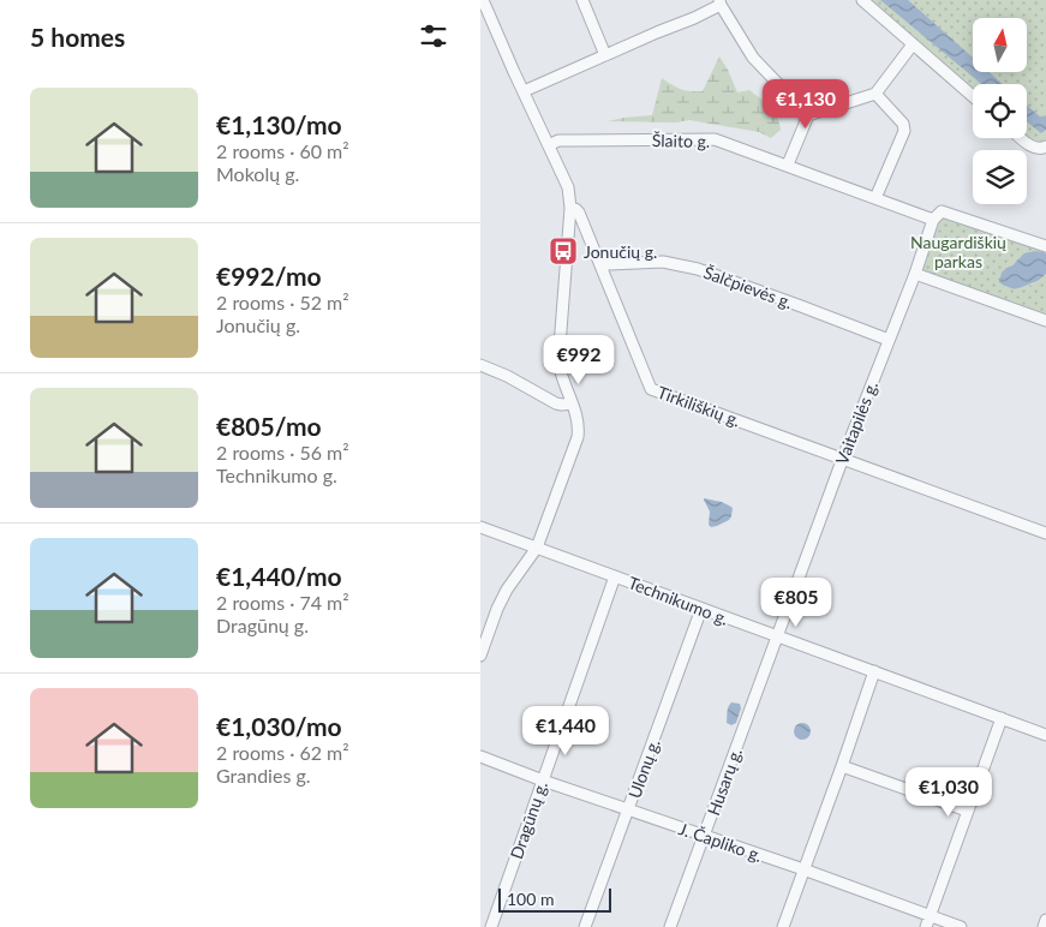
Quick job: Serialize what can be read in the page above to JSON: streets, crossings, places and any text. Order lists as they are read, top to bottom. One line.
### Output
{"streets":{"street":["Šlaito g.","Šalčpievės g.","Tirkiliškių g.","Vaitapilės g.","Technikumo g.","Ulonų g.","Husarų g.","Dragūnų g.","J. Čapliko g."]},"crossings":[["Šlaito g.","Tirkiliškių g."],["Šlaito g.","Vaitapilės g."],["Šalčpievės g.","Tirkiliškių g."],["Šalčpievės g.","Vaitapilės g."],["Tirkiliškių g.","Vaitapilės g."],["Vaitapilės g.","Technikumo g."],["Vaitapilės g.","Husarų g."],["Technikumo g.","Ulonų g."],["Technikumo g.","Husarų g."],["Technikumo g.","Dragūnų g."],["Ulonų g.","J. Čapliko g."],["Husarų g.","J. Čapliko g."],["Dragūnų g.","J. Čapliko g."]],"parks":["Naugardiškių parkas"],"places":{"bus stop":["Jonučių g."]},"scale_bar":"100 m","north":"top","page":{"heading":"5 homes","list":[{"name":"€1,130/mo","note":"2 rooms · 60 m² · Mokolų g."},{"name":"€992/mo","note":"2 rooms · 52 m² · Jonučių g."},{"name":"€805/mo","note":"2 rooms · 56 m² · Technikumo g."},{"name":"€1,440/mo","note":"2 rooms · 74 m² · Dragūnų g."},{"name":"€1,030/mo","note":"2 rooms · 62 m² · Grandies g."}],"price":["€1,130","€992","€805","€1,440","€1,030"],"scale":"100 m"}}
